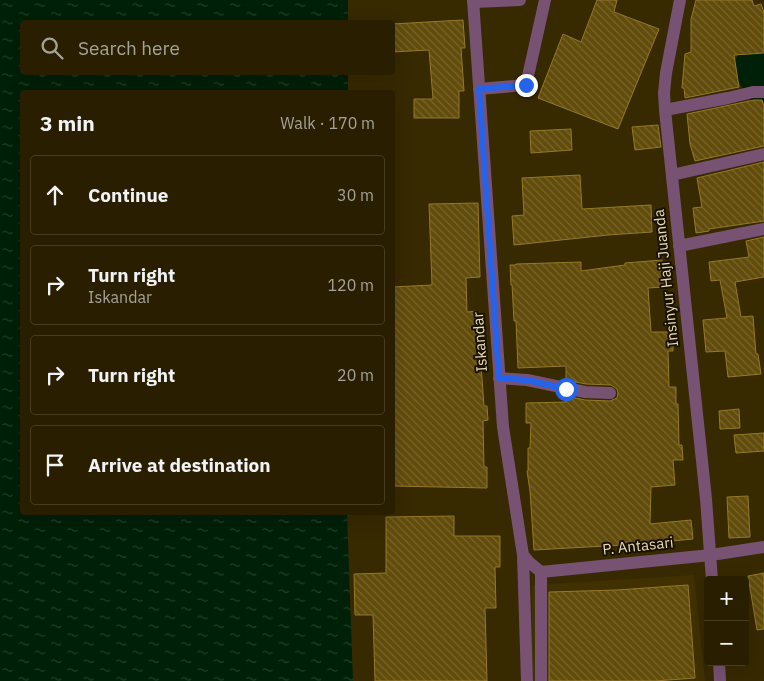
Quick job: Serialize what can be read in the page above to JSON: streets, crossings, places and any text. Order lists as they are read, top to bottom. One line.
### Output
{"streets":{"street":["Insinyur Haji Juanda","Iskandar","P. Antasari"]},"crossings":[["Insinyur Haji Juanda","P. Antasari"]],"page":{"search":"Search here","heading":["3 min","Walk · 170 m"],"list":[["Continue","30 m"],["Turn right","Iskandar","120 m"],["Turn right","20 m"],"Arrive at destination"],"map_buttons":["+","−"]}}
